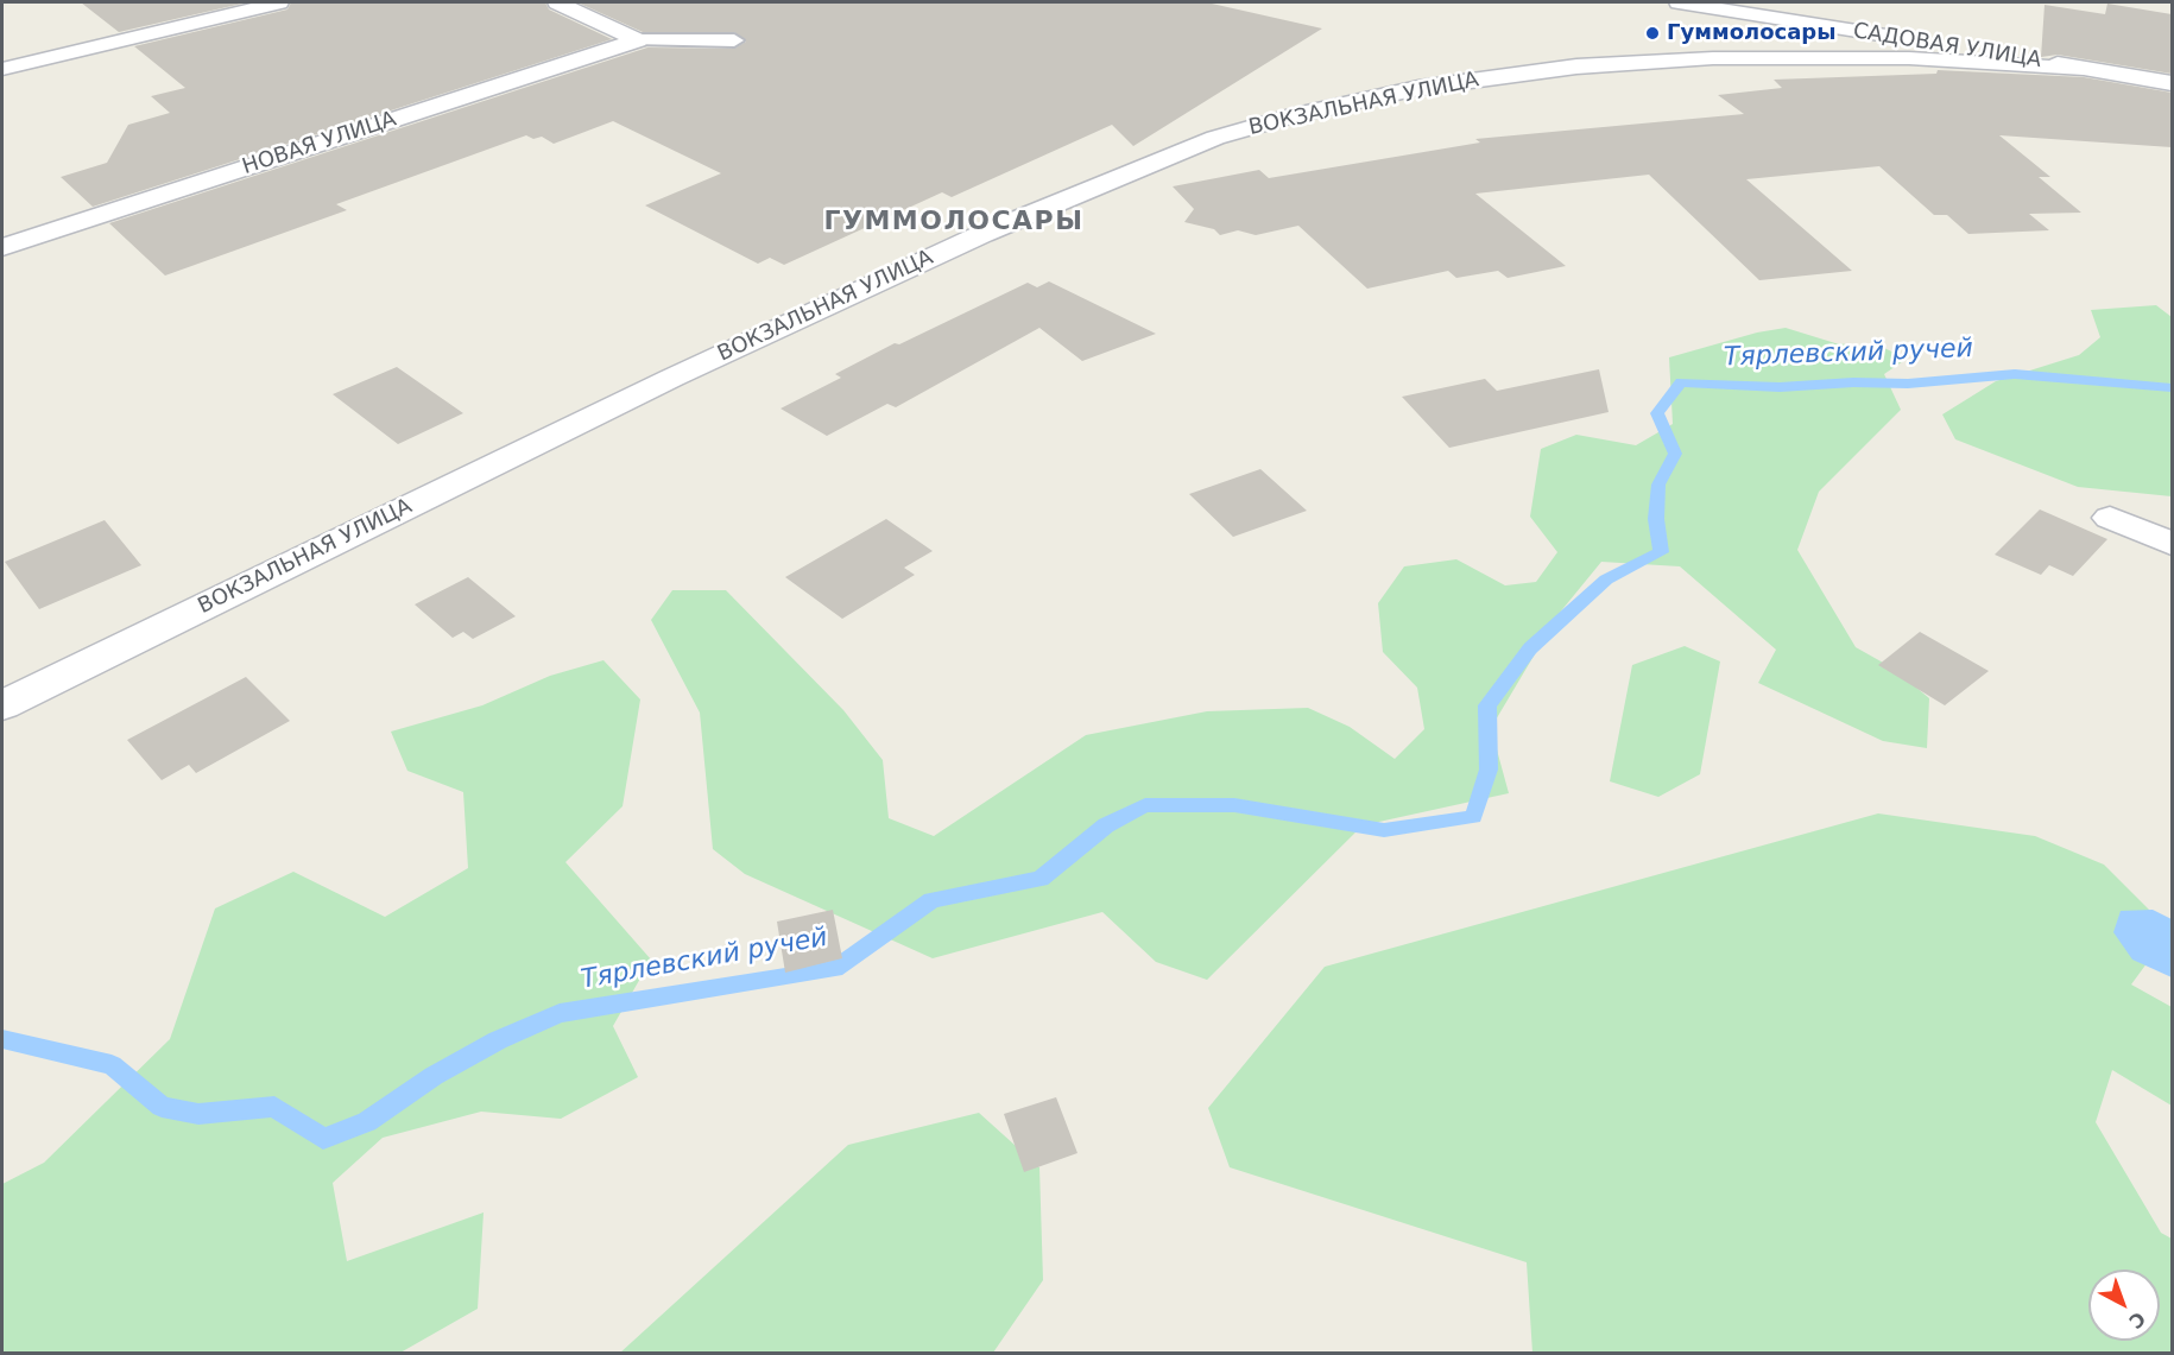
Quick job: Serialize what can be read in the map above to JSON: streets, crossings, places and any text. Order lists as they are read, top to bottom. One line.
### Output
{"streets":{"street":["САДОВАЯ УЛИЦА","ВОКЗАЛЬНАЯ УЛИЦА","НОВАЯ УЛИЦА"]},"crossings":[["САДОВАЯ УЛИЦА","ВОКЗАЛЬНАЯ УЛИЦА"]],"districts":["ГУММОЛОСАРЫ"],"water":["Тярлевский ручей"],"places":["Гуммолосары"],"north":"bottom right"}
